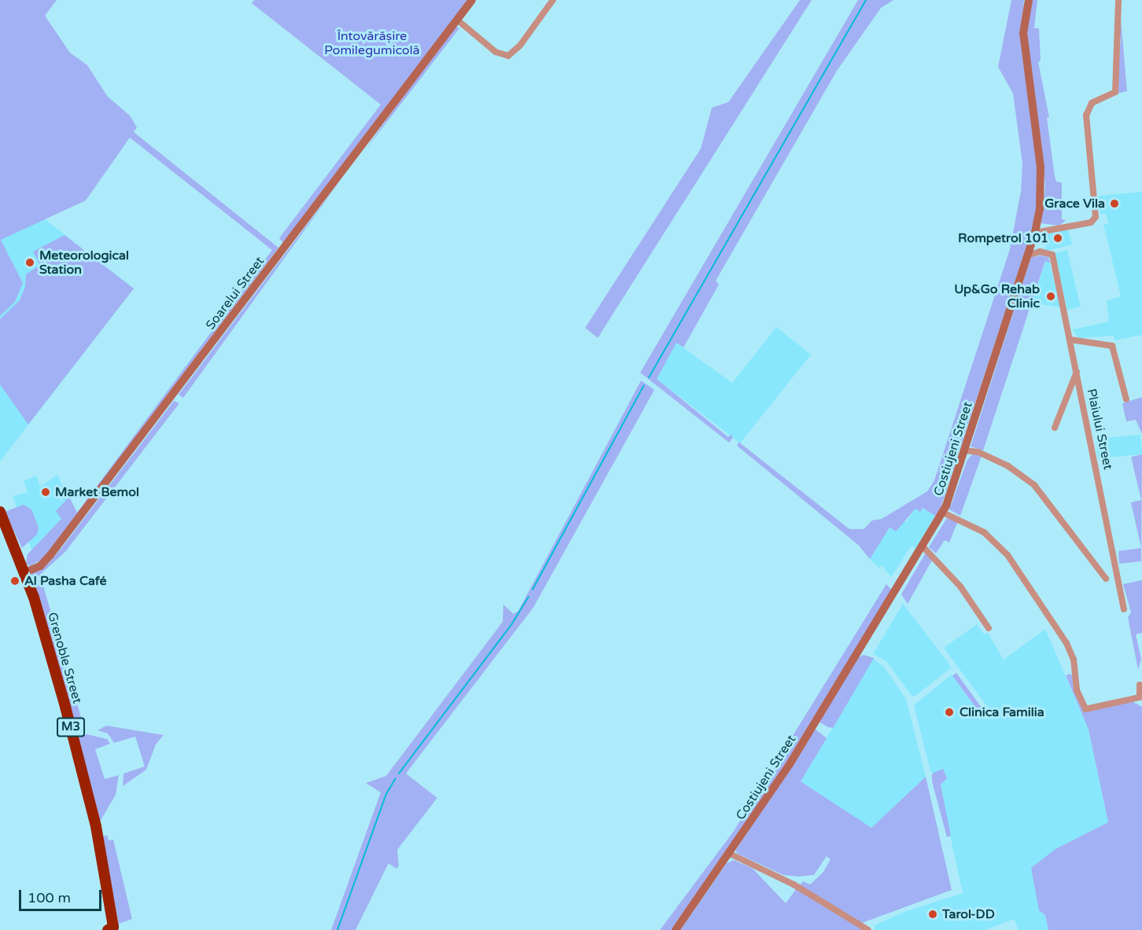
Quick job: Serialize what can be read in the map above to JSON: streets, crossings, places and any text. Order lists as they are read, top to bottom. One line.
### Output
{"streets":{"highway":["Grenoble Street","M3"],"street":["Soarelui Street","Plaiului Street","Costiujeni Street"]},"crossings":[["Soarelui Street","Grenoble Street"],["Plaiului Street","Costiujeni Street"]],"parks":["Întovărășire Pomilegumicolă"],"places":["Grace Vila","Rompetrol 101","Meteorological Station","Up&Go Rehab Clinic","Market Bemol","Al Pasha Café","Clinica Familia","Tarol-DD"],"scale_bar":"100 m"}
